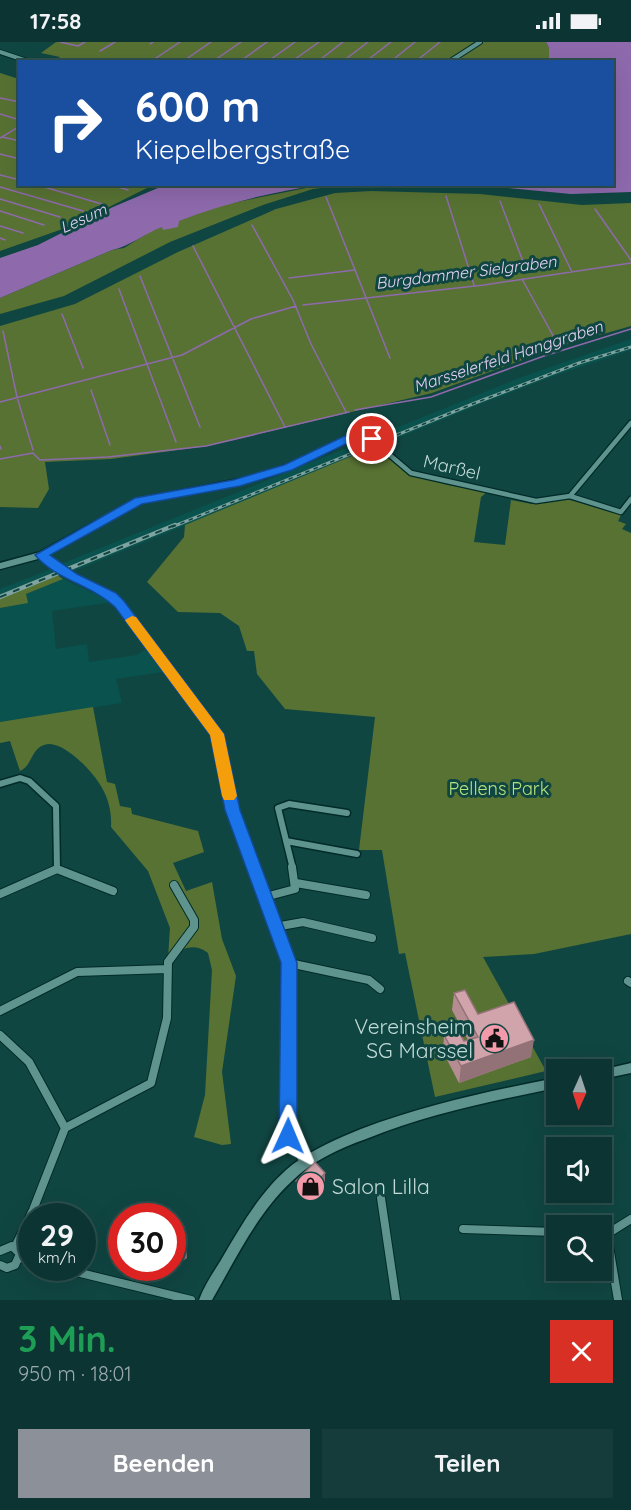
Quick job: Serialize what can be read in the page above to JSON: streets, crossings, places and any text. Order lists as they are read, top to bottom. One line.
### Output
{"streets":{"street":["Marßel"]},"water":["Lesum","Burgdammer Sielgraben","Marsselerfeld Hanggraben"],"parks":["Pellens Park"],"places":{"public building":["Vereinsheim SG Marssel"],"shop":["Salon Lilla"]},"north":"bottom","page":{"status":"17:58","turn":["600 m","Kiepelbergstraße"],"speed":"29 km/h","limit":"30","heading":["3 Min.","950 m · 18:01"],"buttons":["Beenden","Teilen"]}}
